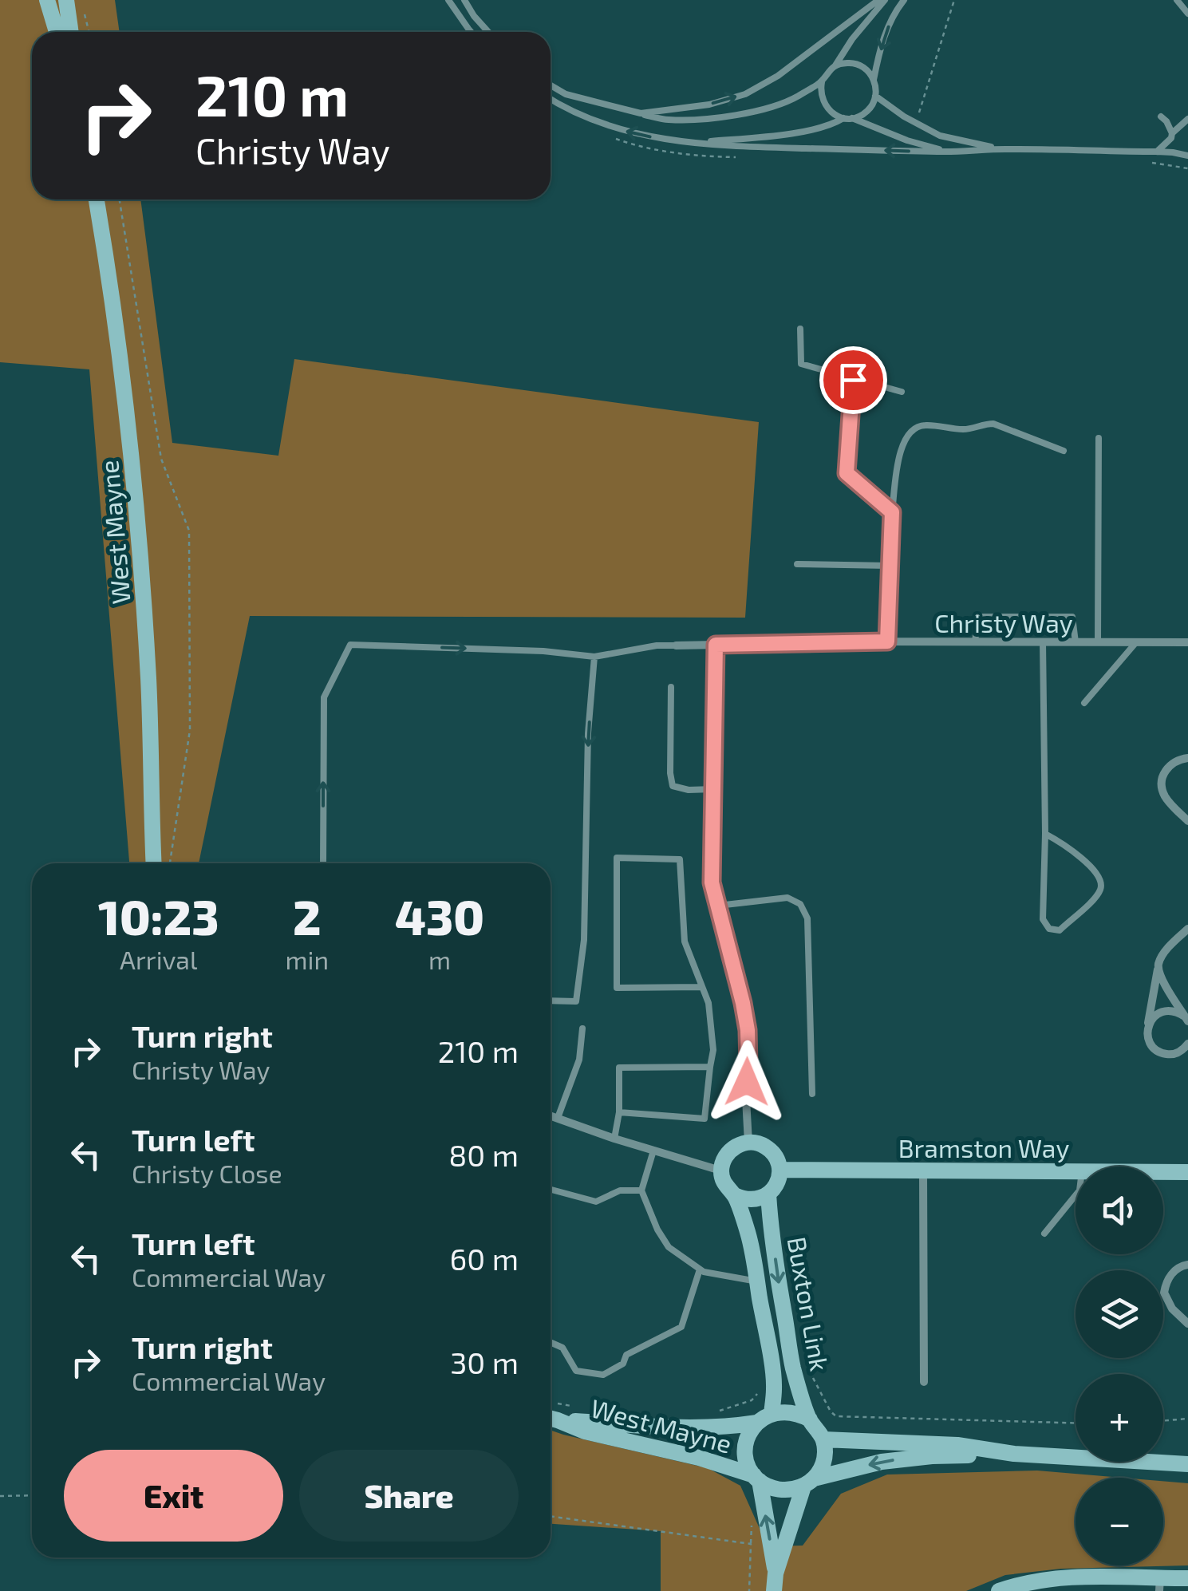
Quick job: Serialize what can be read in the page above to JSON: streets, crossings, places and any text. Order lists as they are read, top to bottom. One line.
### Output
{"streets":{"main road":["West Mayne","Bramston Way","Buxton Link"],"street":["Christy Way"]},"crossings":[["West Mayne","Buxton Link"],["Bramston Way","Buxton Link"]],"page":{"turn":["210 m","Christy Way"],"eta":["10:23","Arrival","2","min","430","m"],"list":[{"name":"Turn right","note":"Christy Way","value":"210 m"},{"name":"Turn left","note":"Christy Close","value":"80 m"},{"name":"Turn left","note":"Commercial Way","value":"60 m"},{"name":"Turn right","note":"Commercial Way","value":"30 m"}],"map_buttons":["+","−"],"buttons":["Exit","Share"]}}
